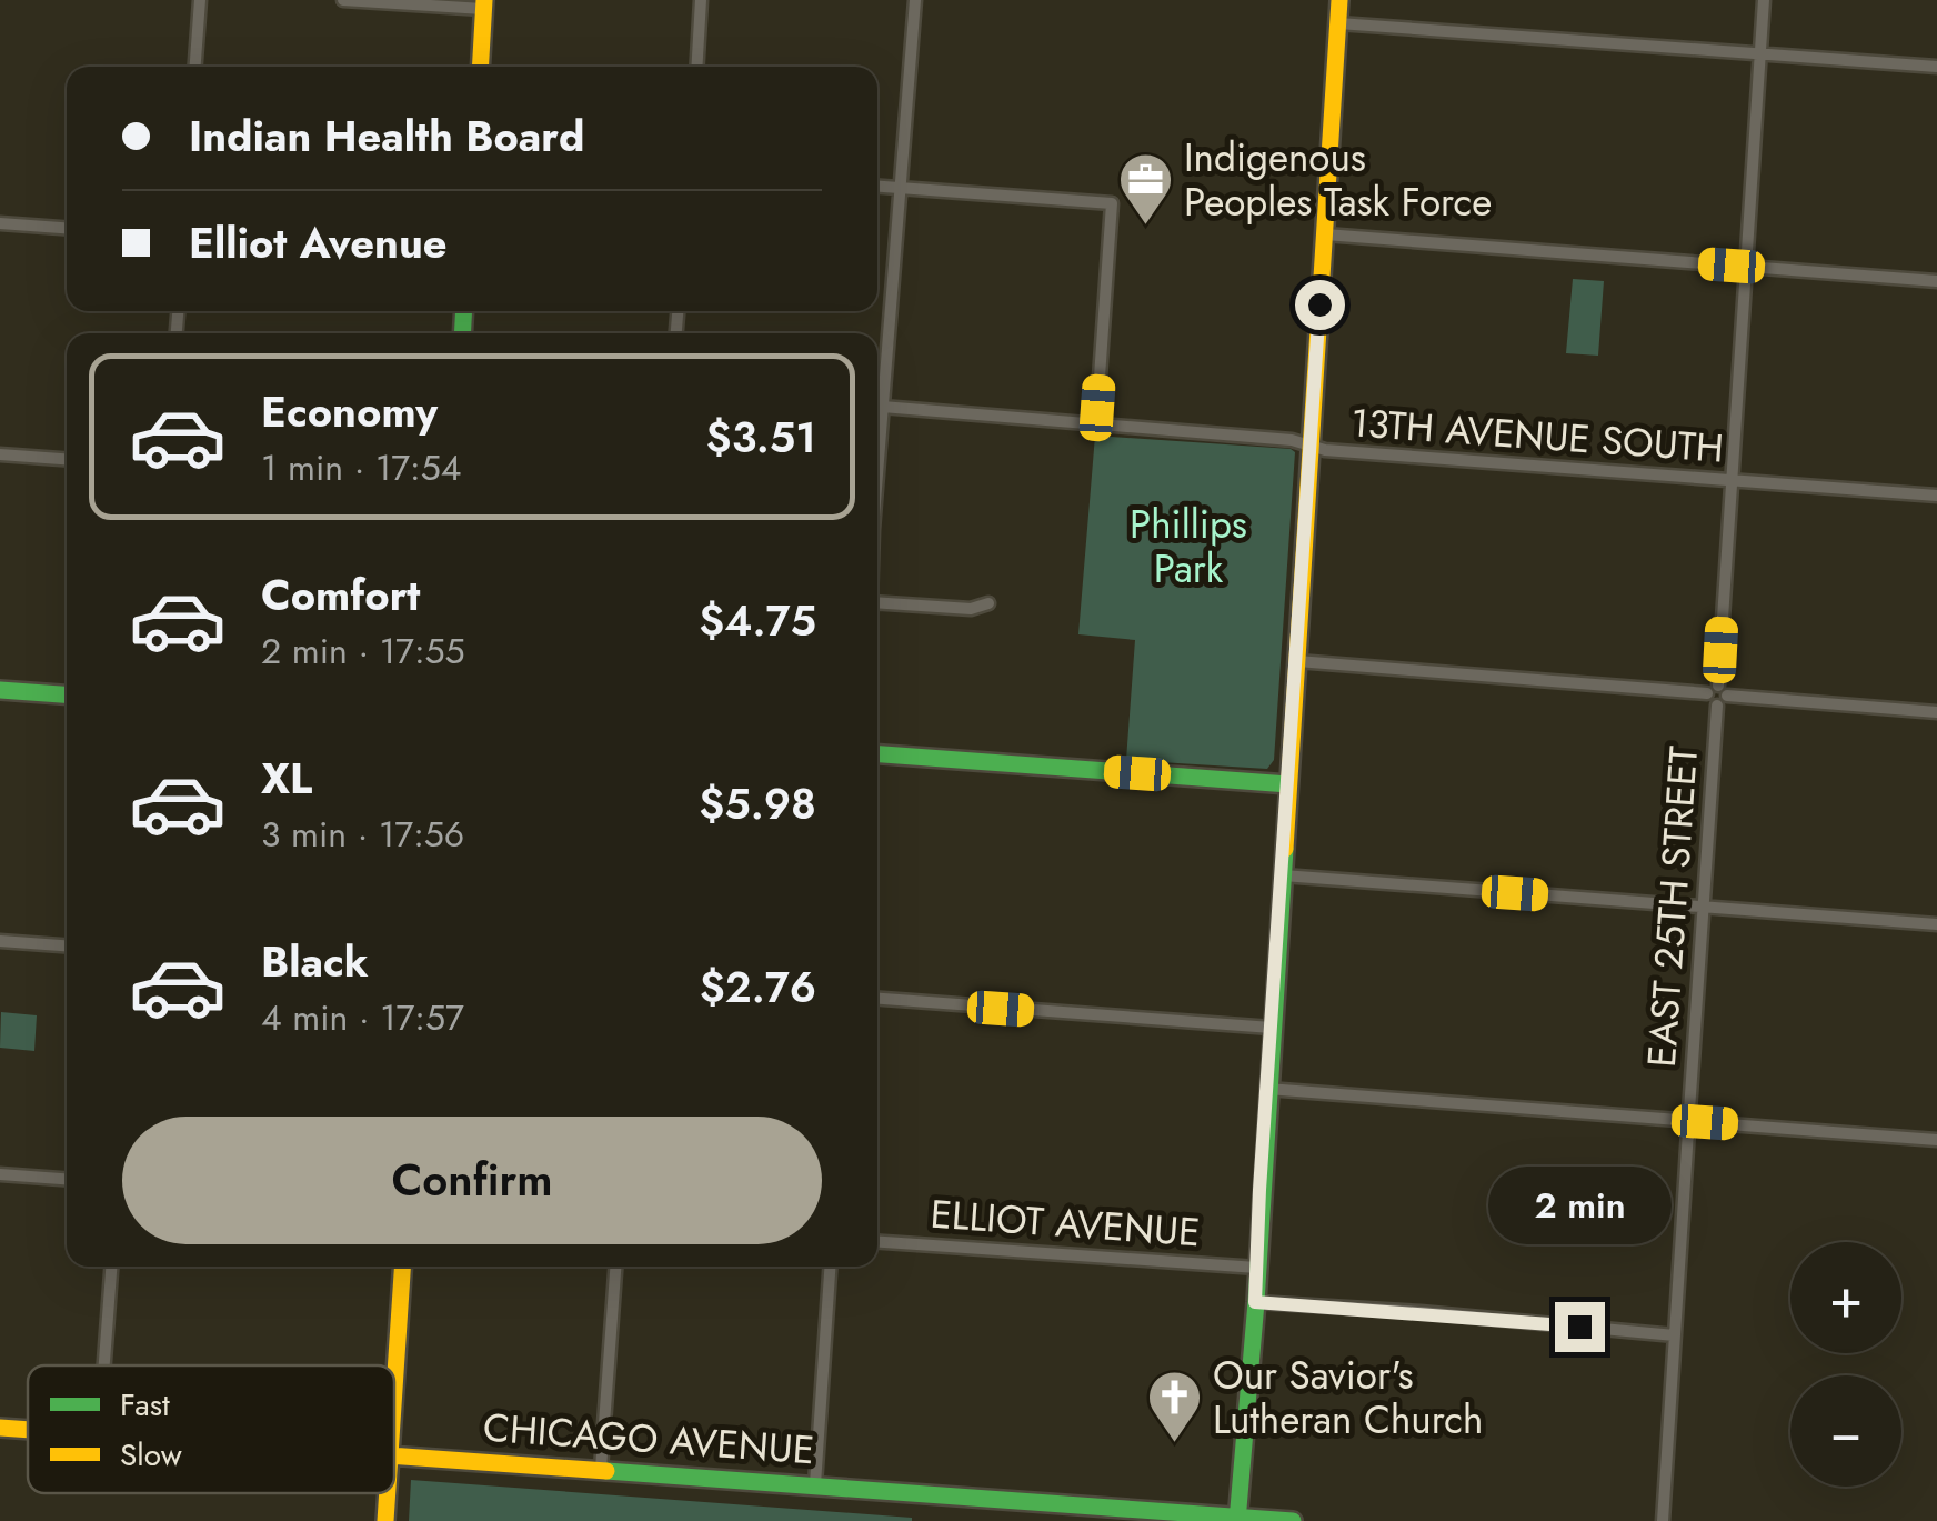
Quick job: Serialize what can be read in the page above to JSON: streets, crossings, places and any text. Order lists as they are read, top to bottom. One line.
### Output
{"streets":{"street":["13TH AVENUE SOUTH","EAST 25TH STREET","ELLIOT AVENUE","CHICAGO AVENUE"]},"crossings":[["13TH AVENUE SOUTH","EAST 25TH STREET"]],"parks":["Phillips Park"],"places":{"office":["Indigenous Peoples Task Force"],"church":["Our Savior's Lutheran Church"]},"legend":["Fast","Slow"],"page":{"banner":["Indian Health Board","Elliot Avenue"],"list":[{"name":"Economy","note":"1 min · 17:54","value":"$3.51"},{"name":"Comfort","note":"2 min · 17:55","value":"$4.75"},{"name":"XL","note":"3 min · 17:56","value":"$5.98"},{"name":"Black","note":"4 min · 17:57","value":"$2.76"}],"buttons":"Confirm","bubble":"2 min","map_buttons":["+","−"]}}
